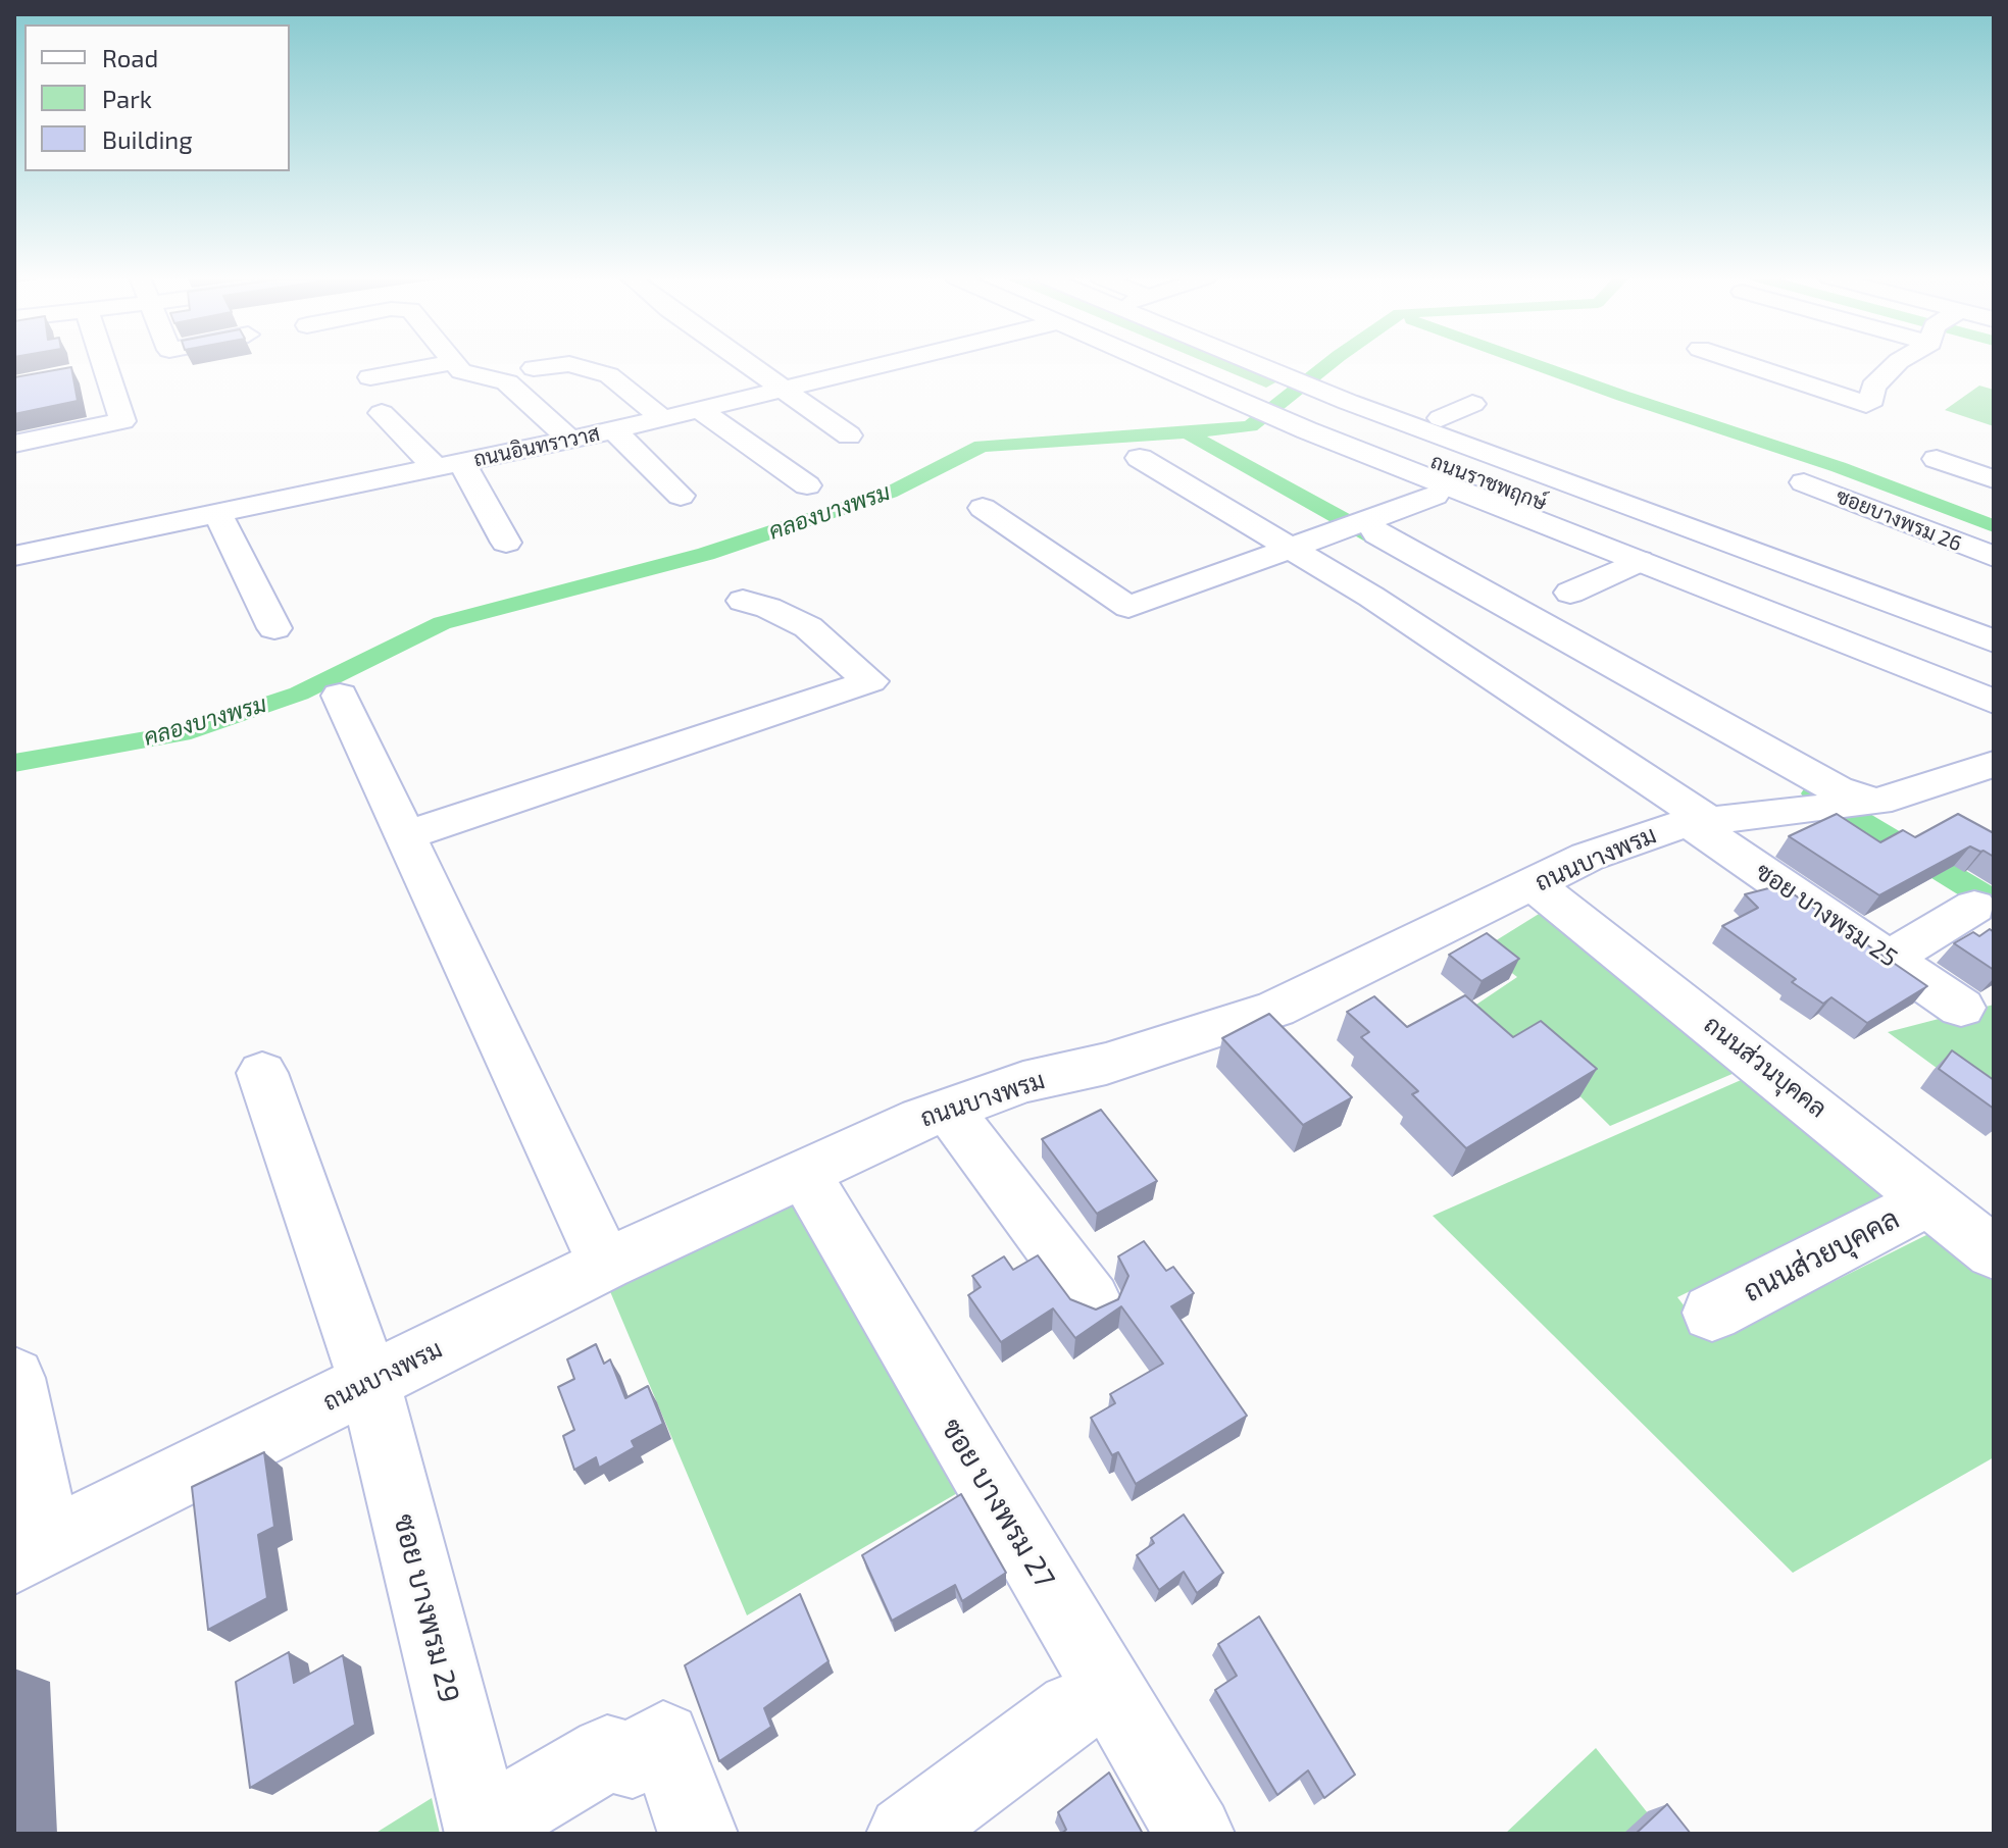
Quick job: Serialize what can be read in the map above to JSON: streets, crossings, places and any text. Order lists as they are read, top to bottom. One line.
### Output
{"streets":{"street":["ถนนอินทราวาส","ถนนราชพฤกษ์","ซอยบางพรม 26","ถนนบางพรม","ซอย บางพรม 25","ถนนส่วนบุคคล","ถนนส่วยบุคคล","ซอย บางพรม 27","ซอย บางพรม 29"]},"crossings":[["ถนนบางพรม","ซอย บางพรม 25"],["ถนนบางพรม","ถนนส่วนบุคคล"],["ถนนบางพรม","ซอย บางพรม 27"],["ถนนบางพรม","ซอย บางพรม 29"],["ถนนส่วนบุคคล","ถนนส่วยบุคคล"]],"water":["คลองบางพรม"],"legend":["Road","Park","Building"]}
